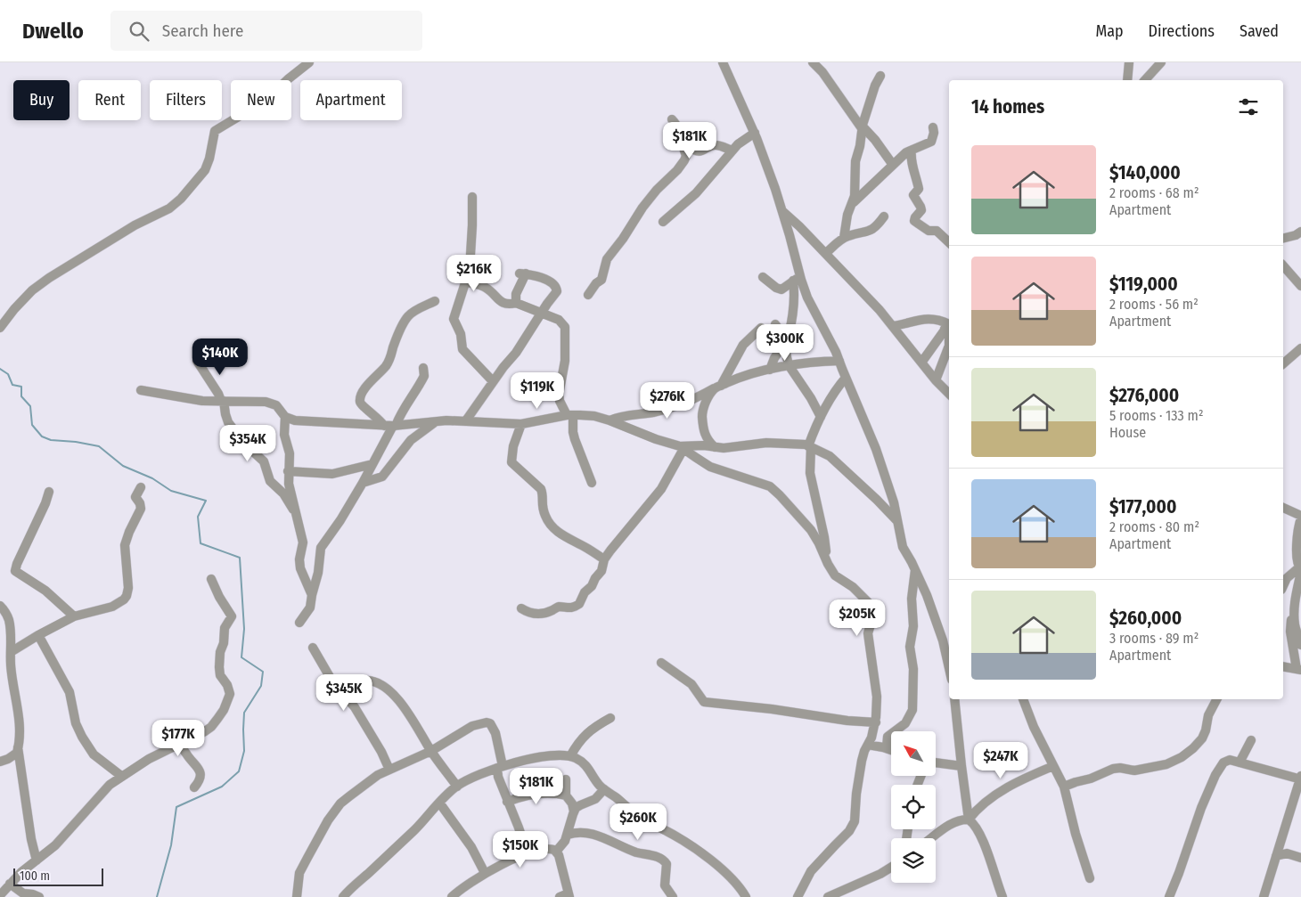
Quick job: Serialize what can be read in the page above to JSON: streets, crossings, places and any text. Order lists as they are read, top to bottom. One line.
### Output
{"scale_bar":"100 m","north":"top left","page":{"header":"Dwello","search":"Search here","nav":["Map","Directions","Saved"],"chip":["Buy","Rent","Filters","New","Apartment"],"heading":"14 homes","price":["$181K","$216K","$300K","$140K","$119K","$276K","$354K","$205K","$345K","$177K","$247K","$181K","$260K","$150K"],"list":[{"name":"$140,000","note":"2 rooms · 68 m² · Apartment"},{"name":"$119,000","note":"2 rooms · 56 m² · Apartment"},{"name":"$276,000","note":"5 rooms · 133 m² · House"},{"name":"$177,000","note":"2 rooms · 80 m² · Apartment"},{"name":"$260,000","note":"3 rooms · 89 m² · Apartment"}],"scale":"100 m"}}
